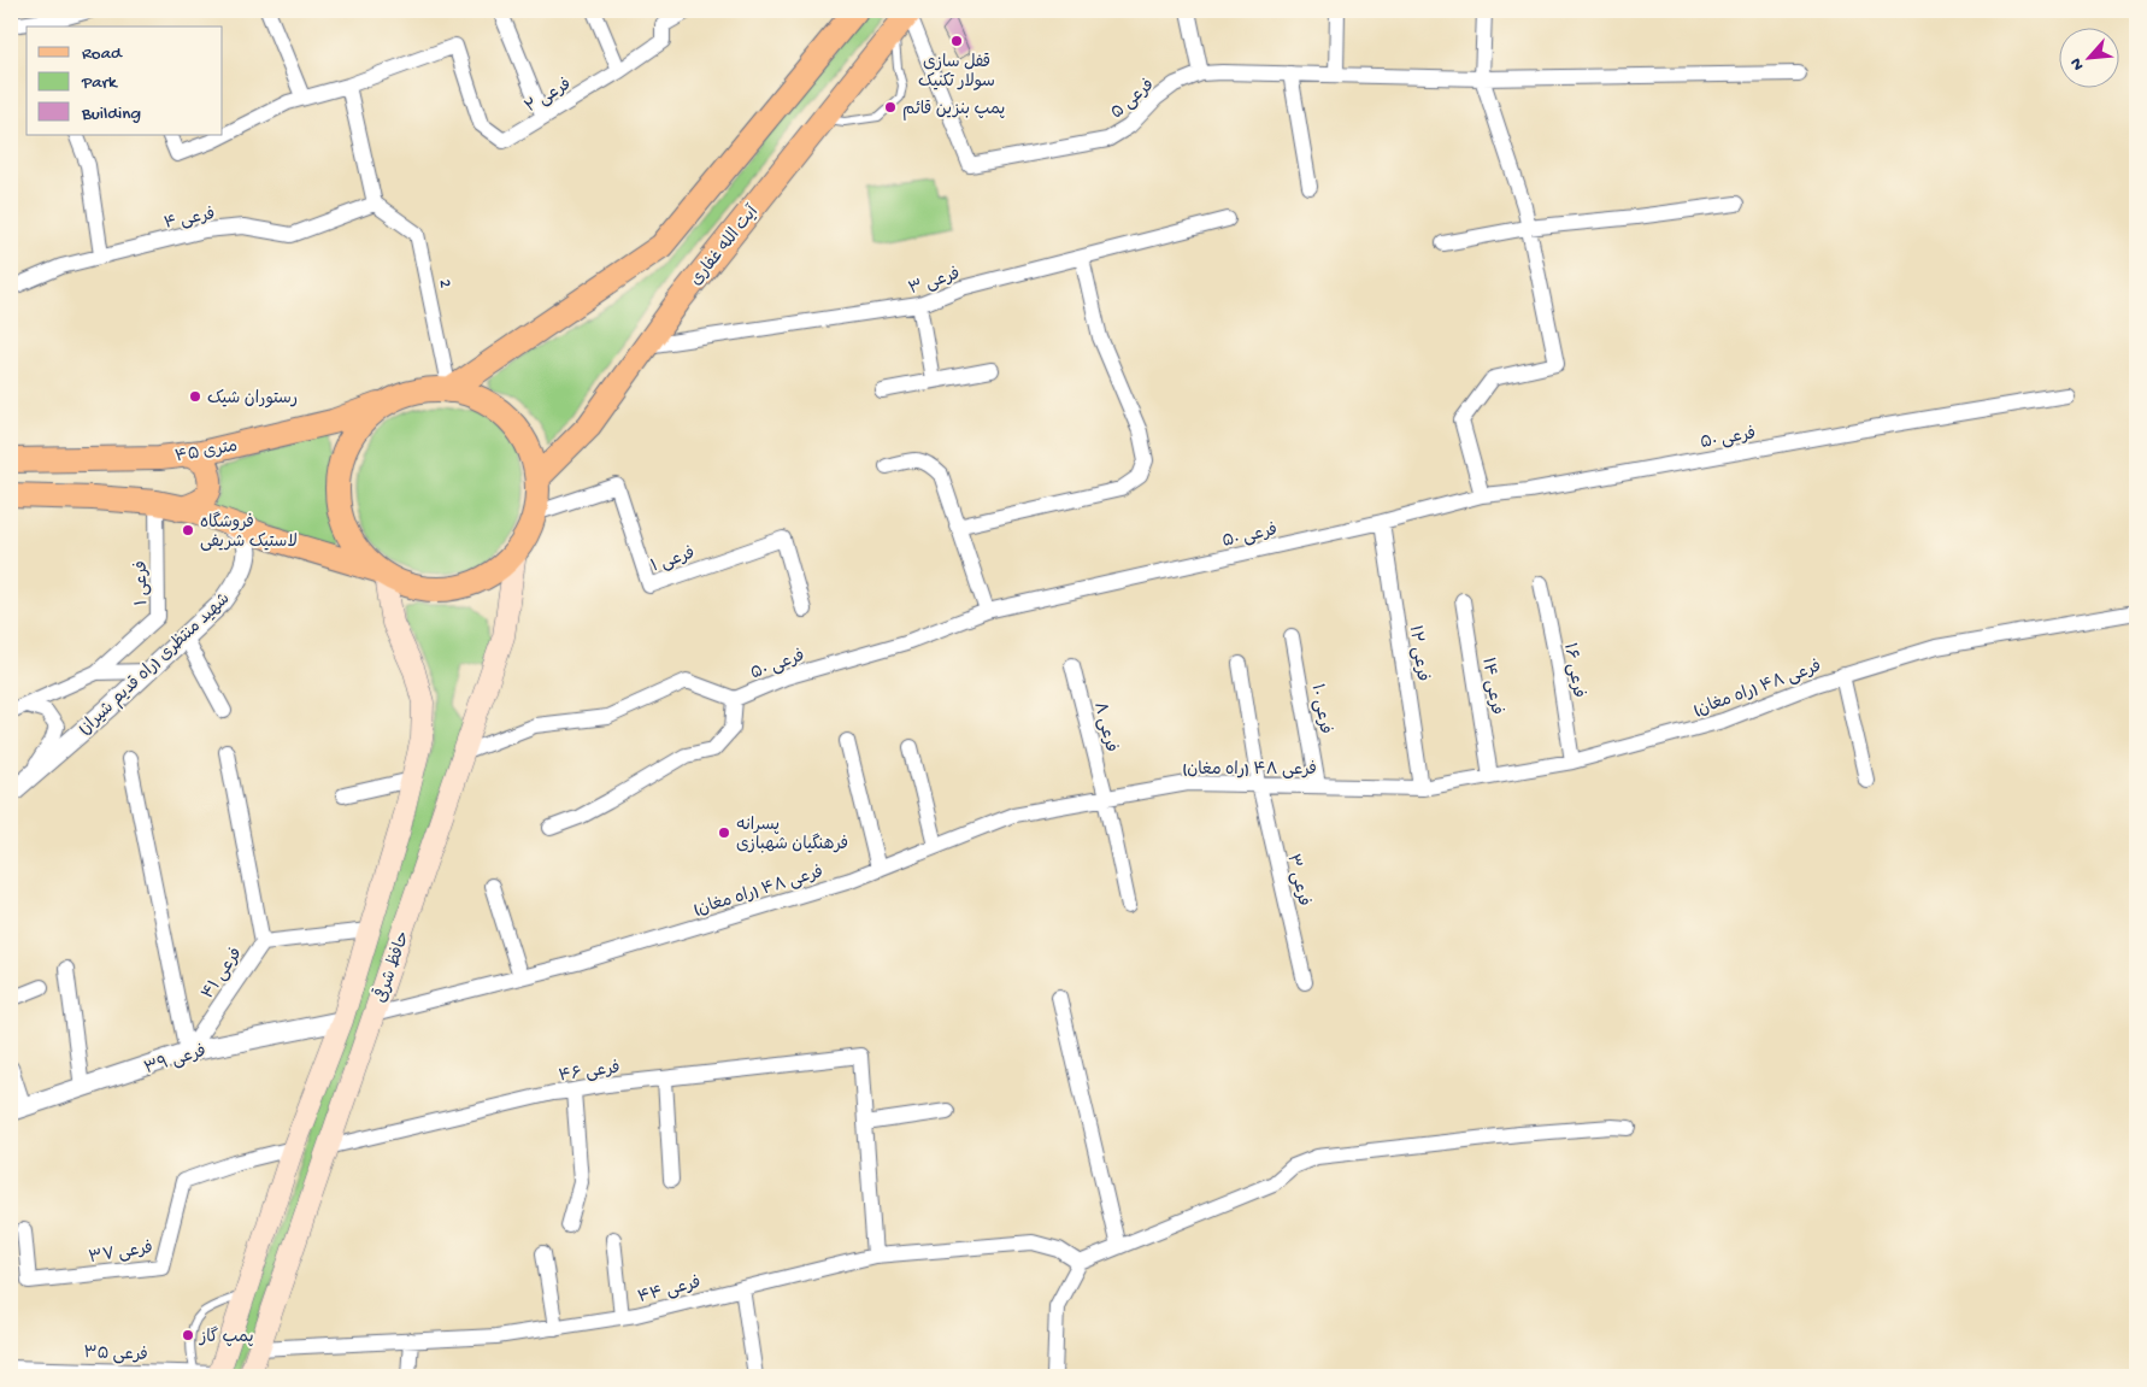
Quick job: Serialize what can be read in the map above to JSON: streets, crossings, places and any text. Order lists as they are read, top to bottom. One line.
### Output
{"streets":{"main road":["آیت الله غفاری","۴۵ متری","حافظ شرقی"],"street":["فرعی ۲","فرعی ۵","فرعی ۴","فرعی ۳","2","فرعی ۵۰","فرعی ۱","فرعی ۱۲","شهید منتظری (راه قدیم شیراز)","فرعی ۱۶","فرعی ۱۴","فرعی ۴۸ (راه مغان)","فرعی ۱۰","فرعی ۸","فرعی ۴۱","فرعی ۳۹","فرعی ۴۶","فرعی ۳۷","فرعی ۴۴","فرعی ۳۵"]},"crossings":[["فرعی ۵","آیت الله غفاری"],["فرعی ۴","2"],["آیت الله غفاری","فرعی ۳"],["آیت الله غفاری","2"],["آیت الله غفاری","۴۵ متری"],["آیت الله غفاری","فرعی ۱"],["آیت الله غفاری","حافظ شرقی"],["فرعی ۳","فرعی ۴۸ (راه مغان)"],["2","۴۵ متری"],["2","فرعی ۱"],["2","حافظ شرقی"],["فرعی ۵۰","فرعی ۱۲"],["۴۵ متری","فرعی ۱"],["۴۵ متری","حافظ شرقی"],["فرعی ۱","حافظ شرقی"],["فرعی ۱۲","فرعی ۴۸ (راه مغان)"],["فرعی ۱۶","فرعی ۴۸ (راه مغان)"],["فرعی ۱۴","فرعی ۴۸ (راه مغان)"],["فرعی ۴۸ (راه مغان)","فرعی ۱۰"],["فرعی ۴۸ (راه مغان)","فرعی ۸"],["فرعی ۴۸ (راه مغان)","حافظ شرقی"],["حافظ شرقی","فرعی ۴۱"],["حافظ شرقی","فرعی ۳۹"],["حافظ شرقی","فرعی ۴۶"],["حافظ شرقی","فرعی ۳۷"],["حافظ شرقی","فرعی ۴۴"],["حافظ شرقی","فرعی ۳۵"],["فرعی ۴۱","فرعی ۳۹"]],"places":["قفل سازی سولار تکنیک","پمپ بنزین قائم","رستوران شیک","فروشگاه لاستیک شریفی","پسرانه فرهنگیان شهبازی","پمپ گاز"],"legend":["Road","Park","Building"],"north":"bottom left"}
